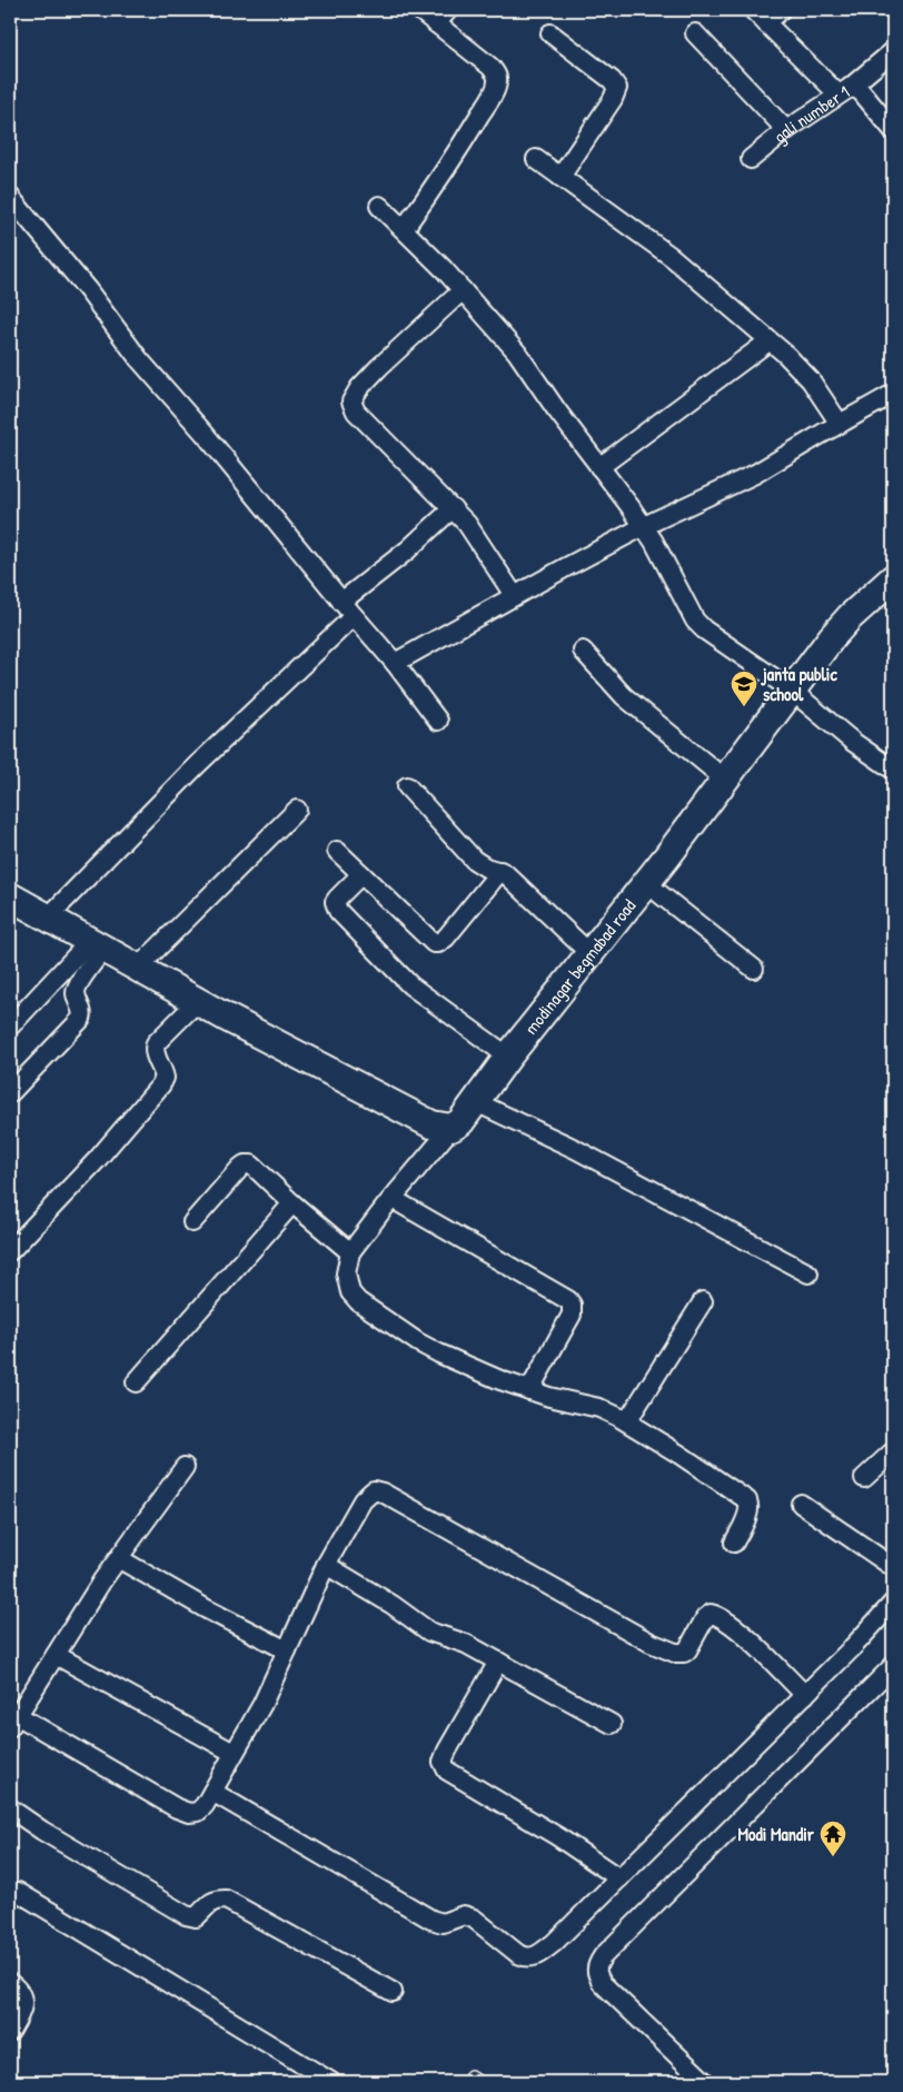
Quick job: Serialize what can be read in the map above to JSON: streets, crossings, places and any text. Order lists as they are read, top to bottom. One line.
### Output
{"streets":{"street":["gali number 1","modinagar begmabad road"]},"places":{"school or university":["janta public school"],"temple":["Modi Mandir"]}}
